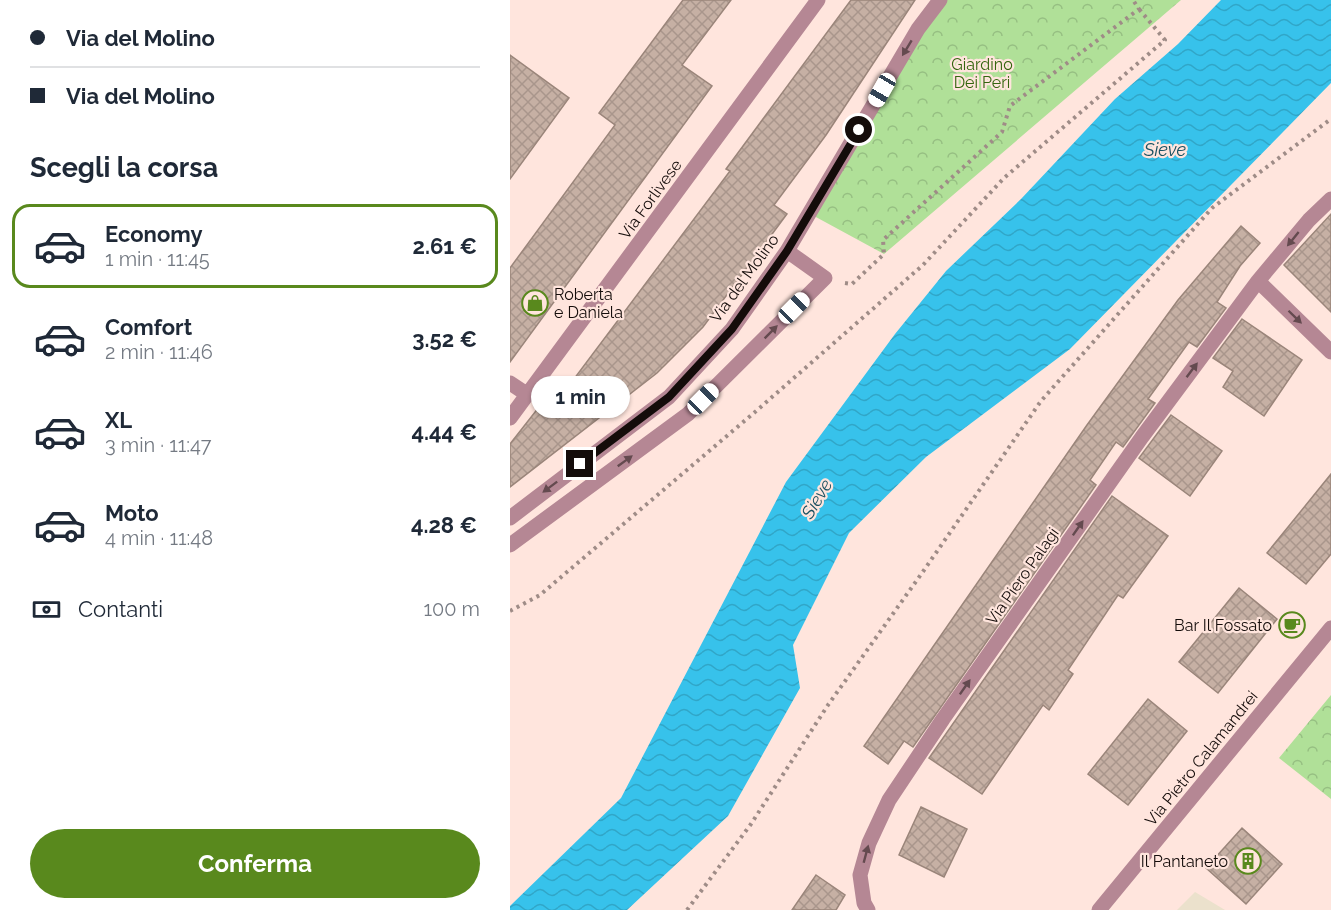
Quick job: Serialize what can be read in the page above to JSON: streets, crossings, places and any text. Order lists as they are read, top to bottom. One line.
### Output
{"streets":{"street":["Via Forlivese","Via del Molino","Via Piero Palagi","Via Pietro Calamandrei"]},"water":["Sieve"],"parks":["Giardino Dei Peri"],"places":{"shop":["Roberta e Daniela"],"cafe":["Bar Il Fossato"],"building":["Il Pantaneto"]},"page":{"banner":["Via del Molino","Via del Molino"],"heading":"Scegli la corsa","list":[{"name":"Economy","note":"1 min · 11:45","value":"2.61 €"},{"name":"Comfort","note":"2 min · 11:46","value":"3.52 €"},{"name":"XL","note":"3 min · 11:47","value":"4.44 €"},{"name":"Moto","note":"4 min · 11:48","value":"4.28 €"}],"bubble":"1 min","pay":["Contanti","100 m"],"buttons":"Conferma"}}
